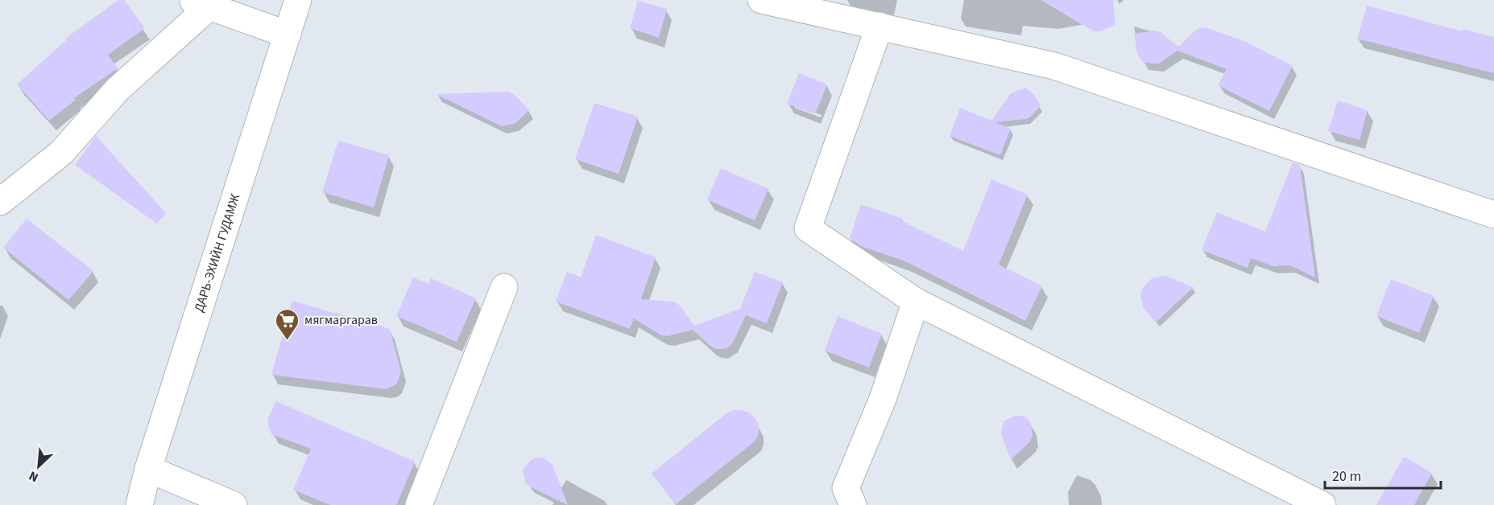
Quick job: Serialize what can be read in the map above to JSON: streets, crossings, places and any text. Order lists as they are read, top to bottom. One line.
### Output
{"streets":{"street":["ДАРЬ-ЭХИЙН ГУДАМЖ"]},"places":{"supermarket":["мягмаргарав"]},"scale_bar":"20 m","north":"bottom left"}
